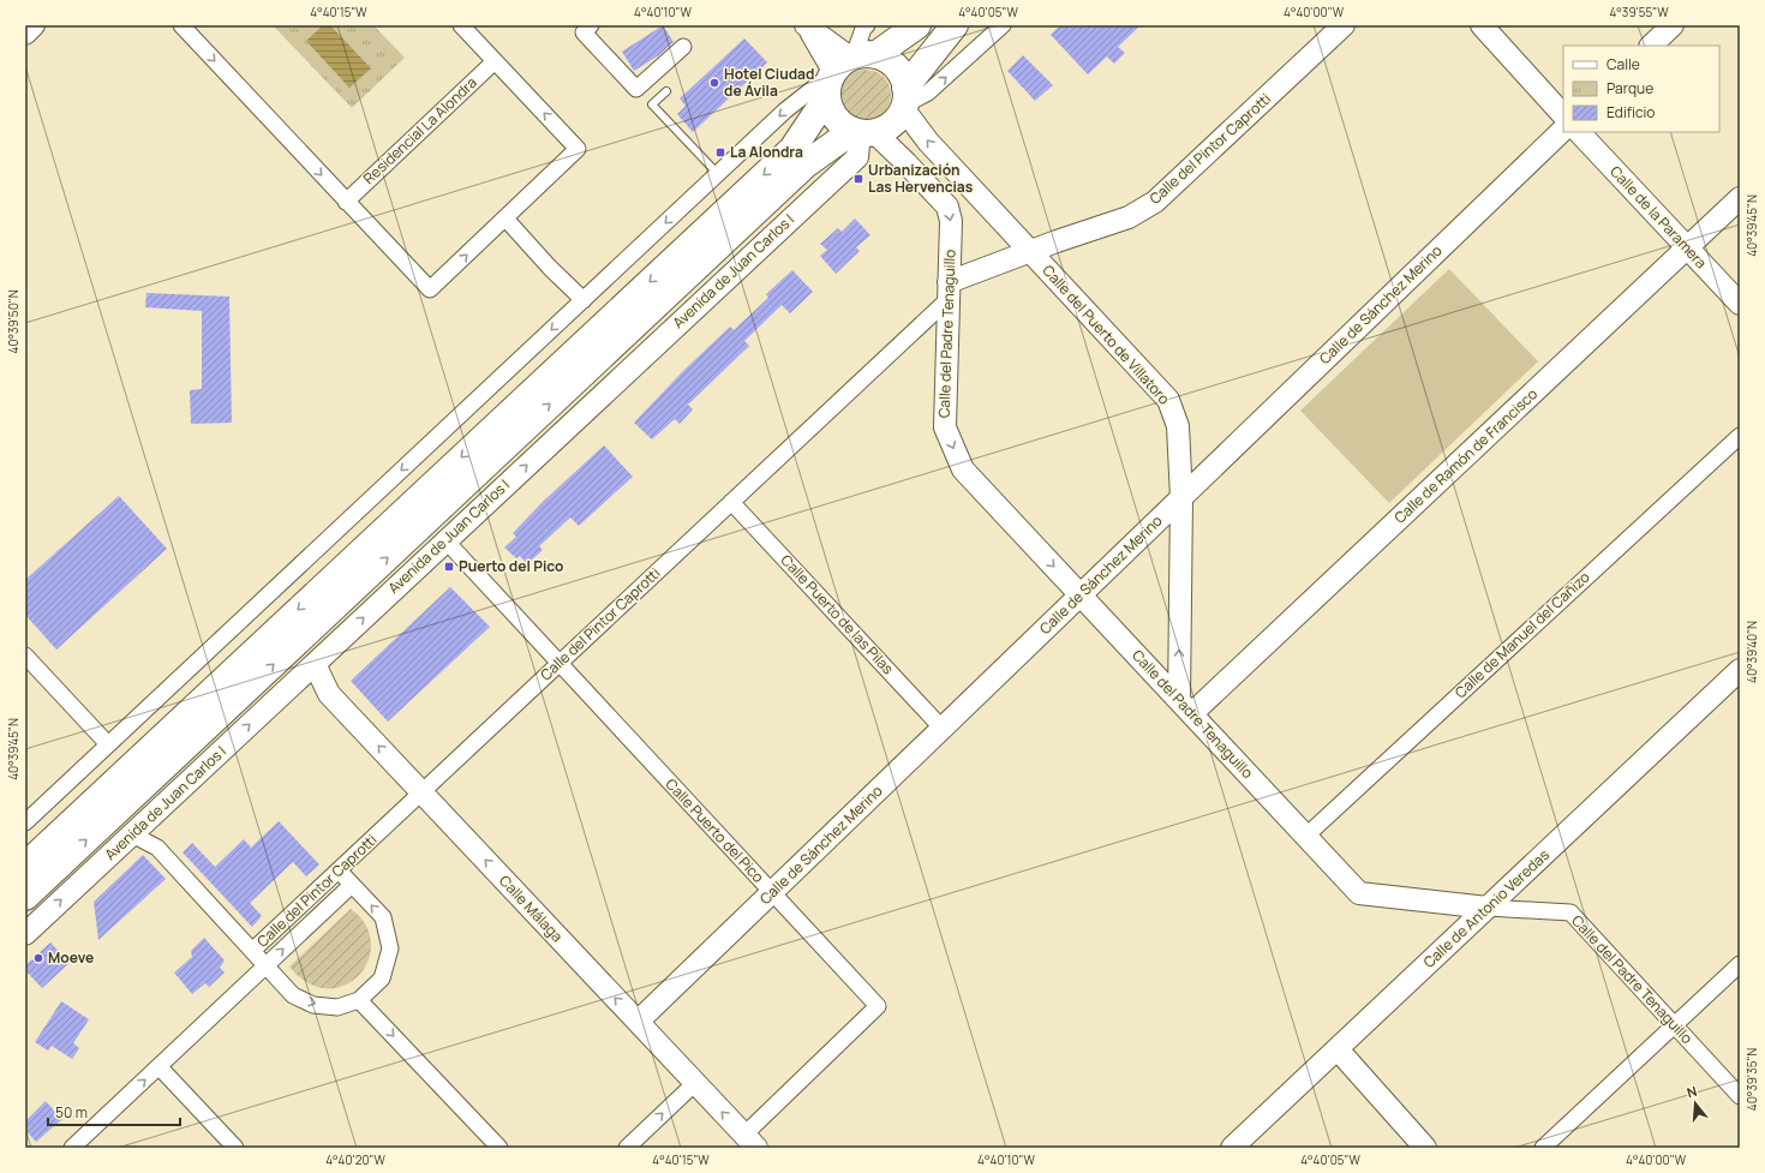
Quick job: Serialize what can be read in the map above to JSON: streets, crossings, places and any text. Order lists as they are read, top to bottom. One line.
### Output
{"streets":{"highway":["Avenida de Juan Carlos I"],"street":["Residencial La Alondra","Calle del Pintor Caprotti","Calle de la Paramera","Calle de Sánchez Merino","Calle del Padre Tenaguillo","Calle del Puerto de Villatoro","Calle de Ramón de Francisco","Calle Puerto de las Pilas","Calle de Manuel del Cañizo","Calle Puerto del Pico","Calle Málaga","Calle de Antonio Veredas"]},"crossings":[["Calle del Pintor Caprotti","Calle del Padre Tenaguillo"],["Calle del Pintor Caprotti","Calle del Puerto de Villatoro"],["Calle del Pintor Caprotti","Calle Puerto de las Pilas"],["Calle del Pintor Caprotti","Calle Puerto del Pico"],["Calle del Pintor Caprotti","Calle Málaga"],["Calle de la Paramera","Calle de Ramón de Francisco"],["Avenida de Juan Carlos I","Calle del Padre Tenaguillo"],["Avenida de Juan Carlos I","Calle del Puerto de Villatoro"],["Avenida de Juan Carlos I","Calle Puerto del Pico"],["Avenida de Juan Carlos I","Calle Málaga"],["Calle de Sánchez Merino","Calle del Padre Tenaguillo"],["Calle de Sánchez Merino","Calle del Puerto de Villatoro"],["Calle de Sánchez Merino","Calle Puerto de las Pilas"],["Calle de Sánchez Merino","Calle Puerto del Pico"],["Calle de Sánchez Merino","Calle Málaga"],["Calle del Padre Tenaguillo","Calle del Puerto de Villatoro"],["Calle del Padre Tenaguillo","Calle de Ramón de Francisco"],["Calle del Padre Tenaguillo","Calle de Manuel del Cañizo"],["Calle del Padre Tenaguillo","Calle de Antonio Veredas"],["Calle del Puerto de Villatoro","Calle de Ramón de Francisco"],["Calle Puerto del Pico","Calle Málaga"]],"one_way":["Calle del Padre Tenaguillo","Calle del Puerto de Villatoro"],"places":{"other":["Hotel Ciudad de Ávila","Moeve"],"transit":["La Alondra","Urbanización Las Hervencias","Puerto del Pico"]},"legend":["Calle","Parque","Edificio"],"scale_bar":"50 m","north":"top","coordinates":["4°40'15\"W","4°40'10\"W","4°40'05\"W","4°40'00\"W","4°39'55\"W","40°39'45\"N","40°39'50\"N","40°39'40\"N","40°39'35\"N","4°40'20\"W"]}
